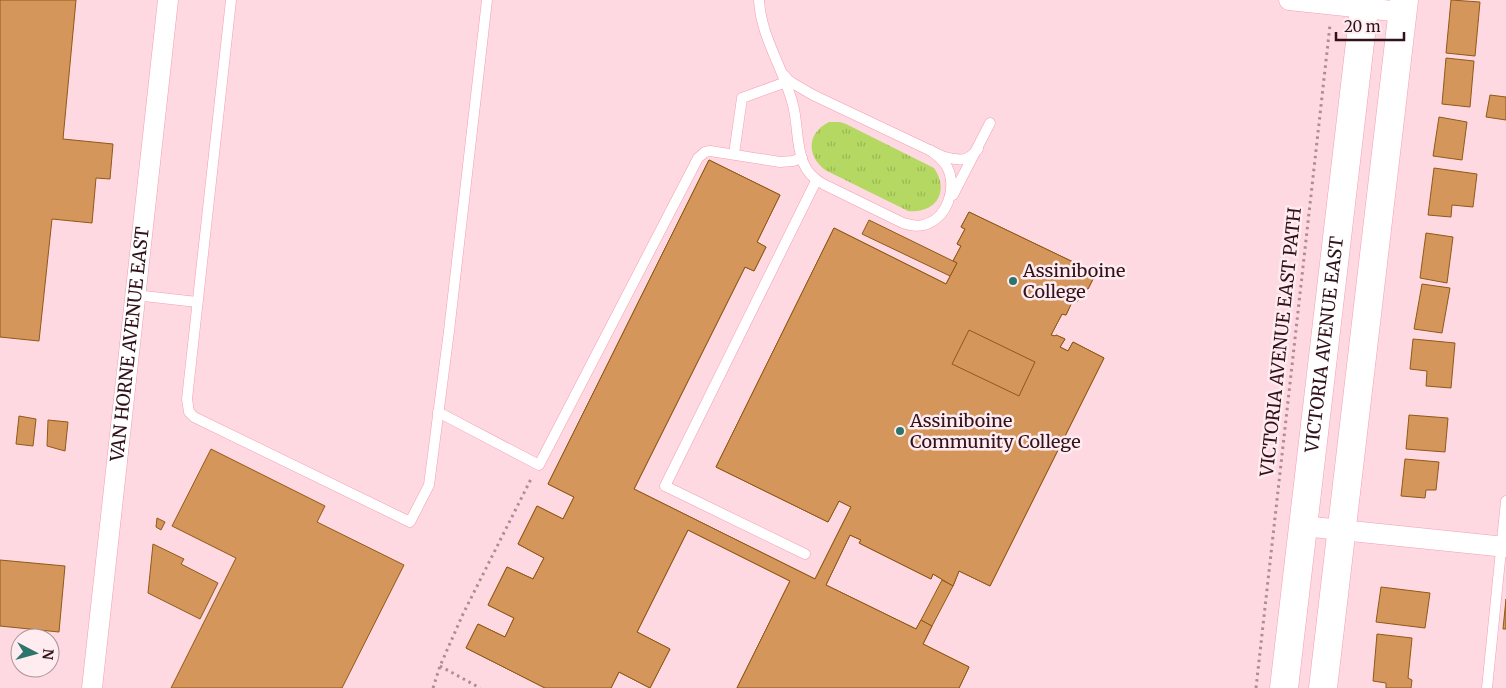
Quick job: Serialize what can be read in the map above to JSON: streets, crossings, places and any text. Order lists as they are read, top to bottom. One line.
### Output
{"streets":{"main road":["VICTORIA AVENUE EAST"],"street":["VAN HORNE AVENUE EAST"],"path":["VICTORIA AVENUE EAST PATH"]},"places":["Assiniboine College","Assiniboine Community College"],"scale_bar":"20 m","north":"right"}
